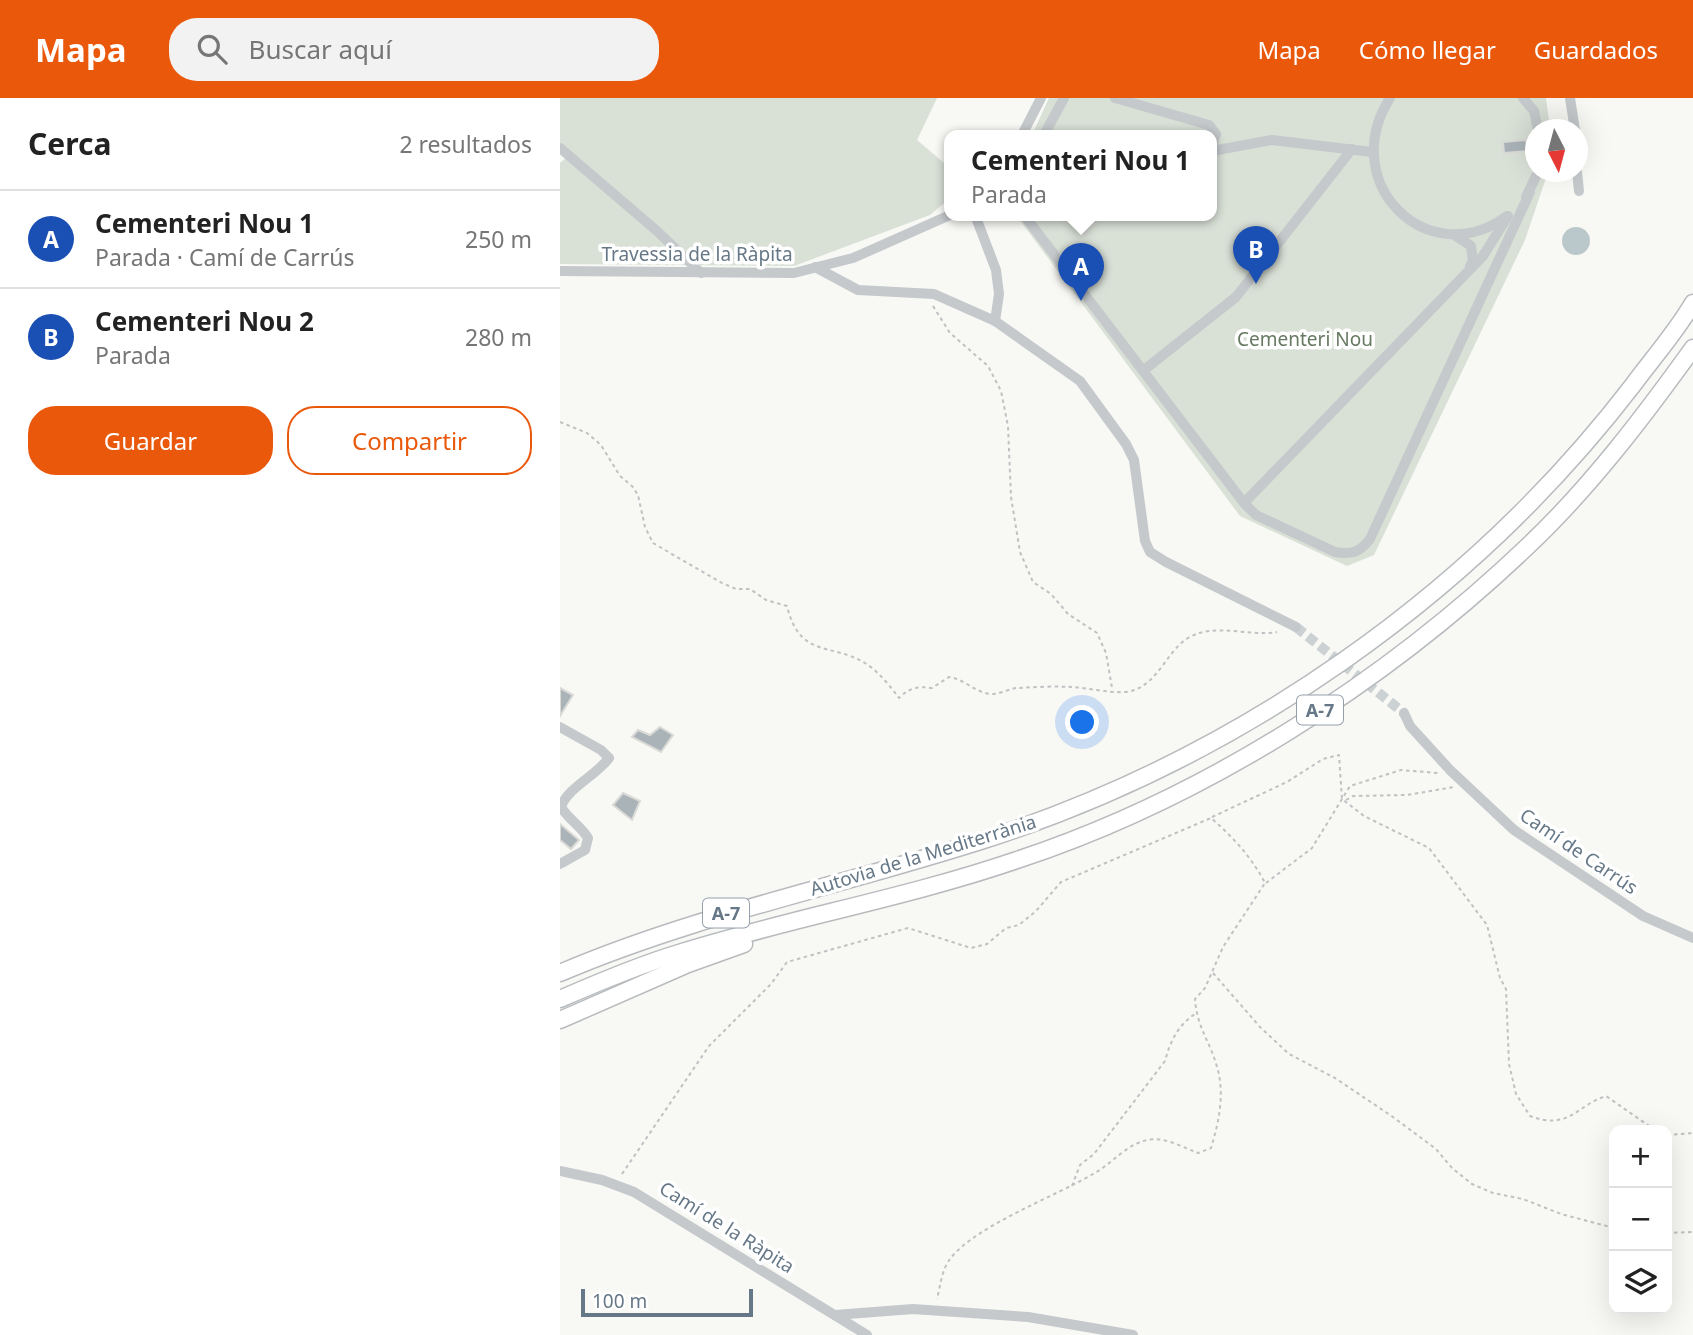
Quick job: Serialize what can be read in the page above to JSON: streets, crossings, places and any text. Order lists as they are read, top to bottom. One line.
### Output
{"streets":{"highway":["A-7","Autovia de la Mediterrània"],"street":["Travessia de la Ràpita","Camí de Carrús","Camí de la Ràpita"]},"parks":["Cementeri Nou"],"scale_bar":"100 m","north":"bottom","page":{"header":"Mapa","search":"Buscar aquí","nav":["Mapa","Cómo llegar","Guardados"],"heading":["Cerca","2 resultados"],"popup":["Cementeri Nou 1","Parada"],"list":[{"mark":"A","name":"Cementeri Nou 1","note":"Parada · Camí de Carrús","value":"250 m"},{"mark":"B","name":"Cementeri Nou 2","note":"Parada","value":"280 m"}],"pins":["B","A"],"buttons":["Guardar","Compartir"],"map_buttons":["+","−"],"scale":"100 m"}}
